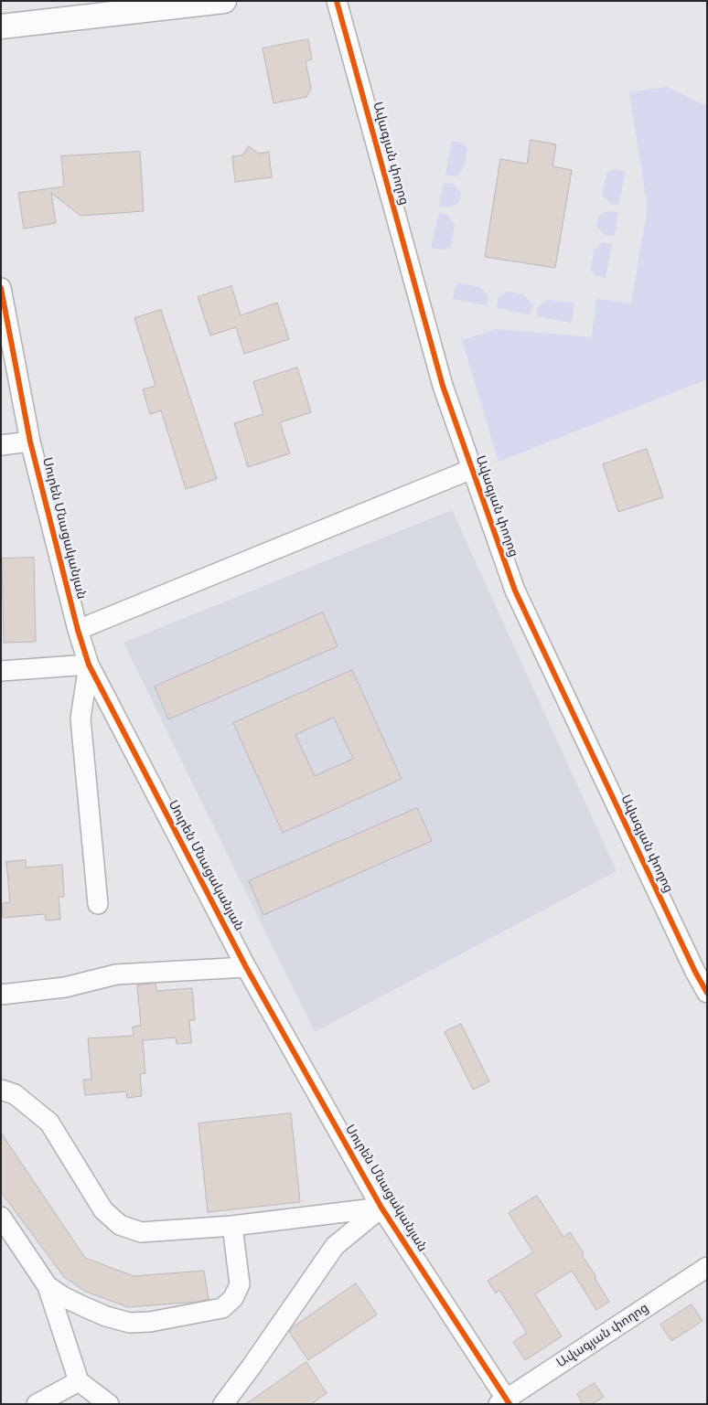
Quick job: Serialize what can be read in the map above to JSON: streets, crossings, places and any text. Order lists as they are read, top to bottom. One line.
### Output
{"streets":{"street":["Ավագյան փողոց","Սուրեն Մնացականյան"]},"crossings":[["Ավագյան փողոց","Սուրեն Մնացականյան"]]}
